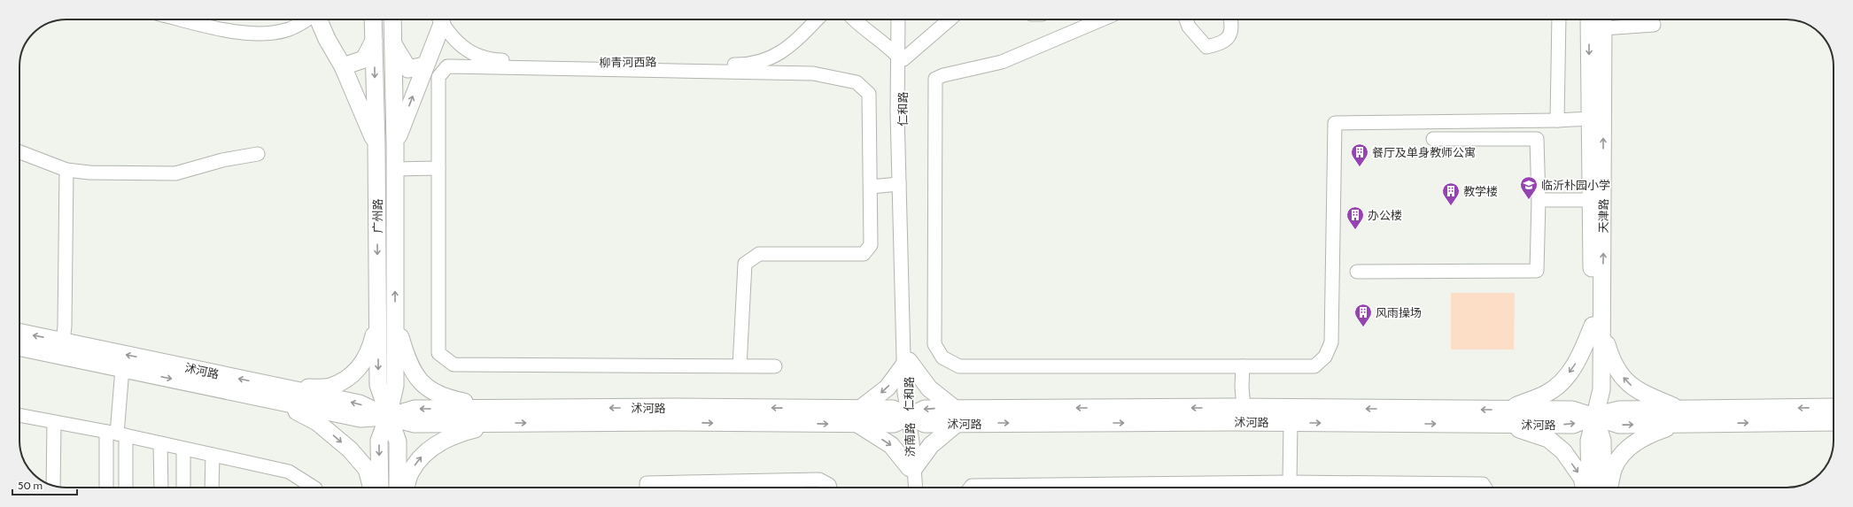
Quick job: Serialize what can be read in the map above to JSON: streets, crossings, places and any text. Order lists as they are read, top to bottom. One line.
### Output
{"streets":{"main road":["广州路","天津路","沭河路"],"street":["柳青河西路","仁和路","济南路"]},"crossings":[["仁和路","沭河路"],["仁和路","济南路"],["广州路","沭河路"],["天津路","沭河路"],["沭河路","济南路"]],"places":{"building":["餐厅及单身教师公寓","教学楼","办公楼","风雨操场"],"school or university":["临沂朴园小学"]},"scale_bar":"50 m"}
